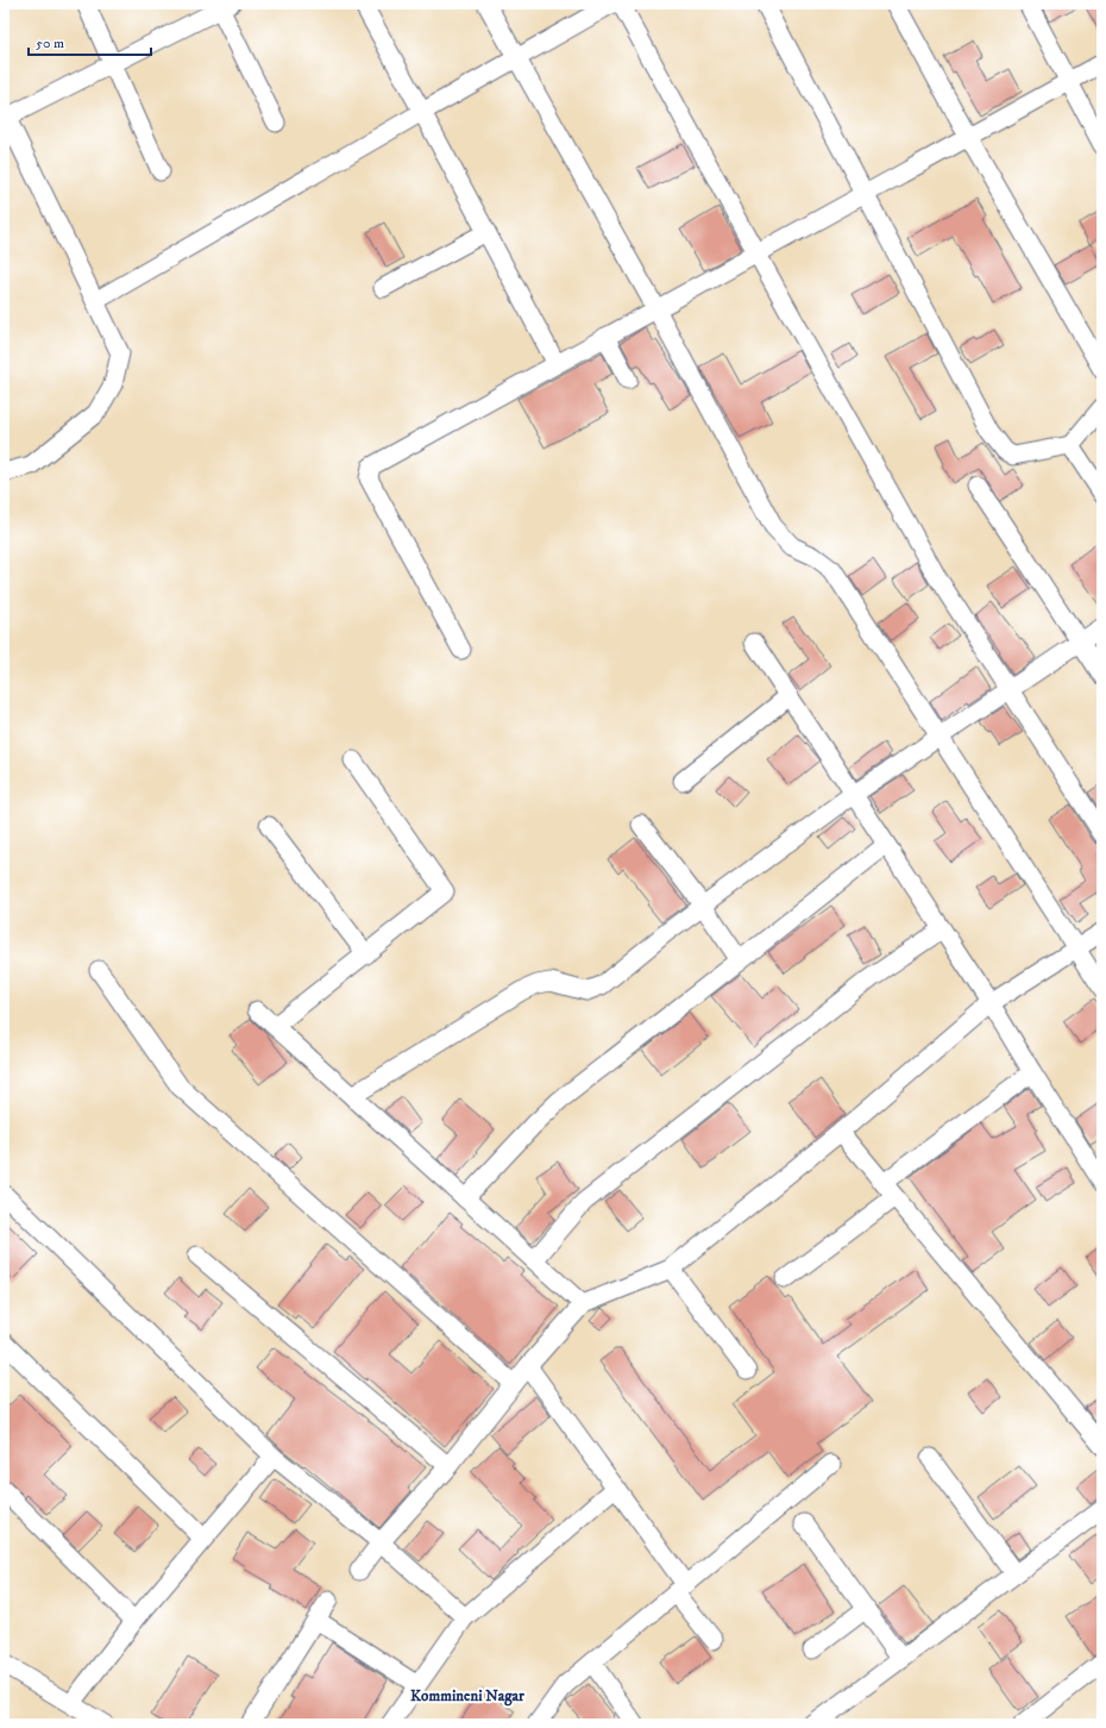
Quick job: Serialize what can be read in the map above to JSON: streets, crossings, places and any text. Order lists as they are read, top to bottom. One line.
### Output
{"districts":["Kommineni Nagar"],"scale_bar":"50 m"}
